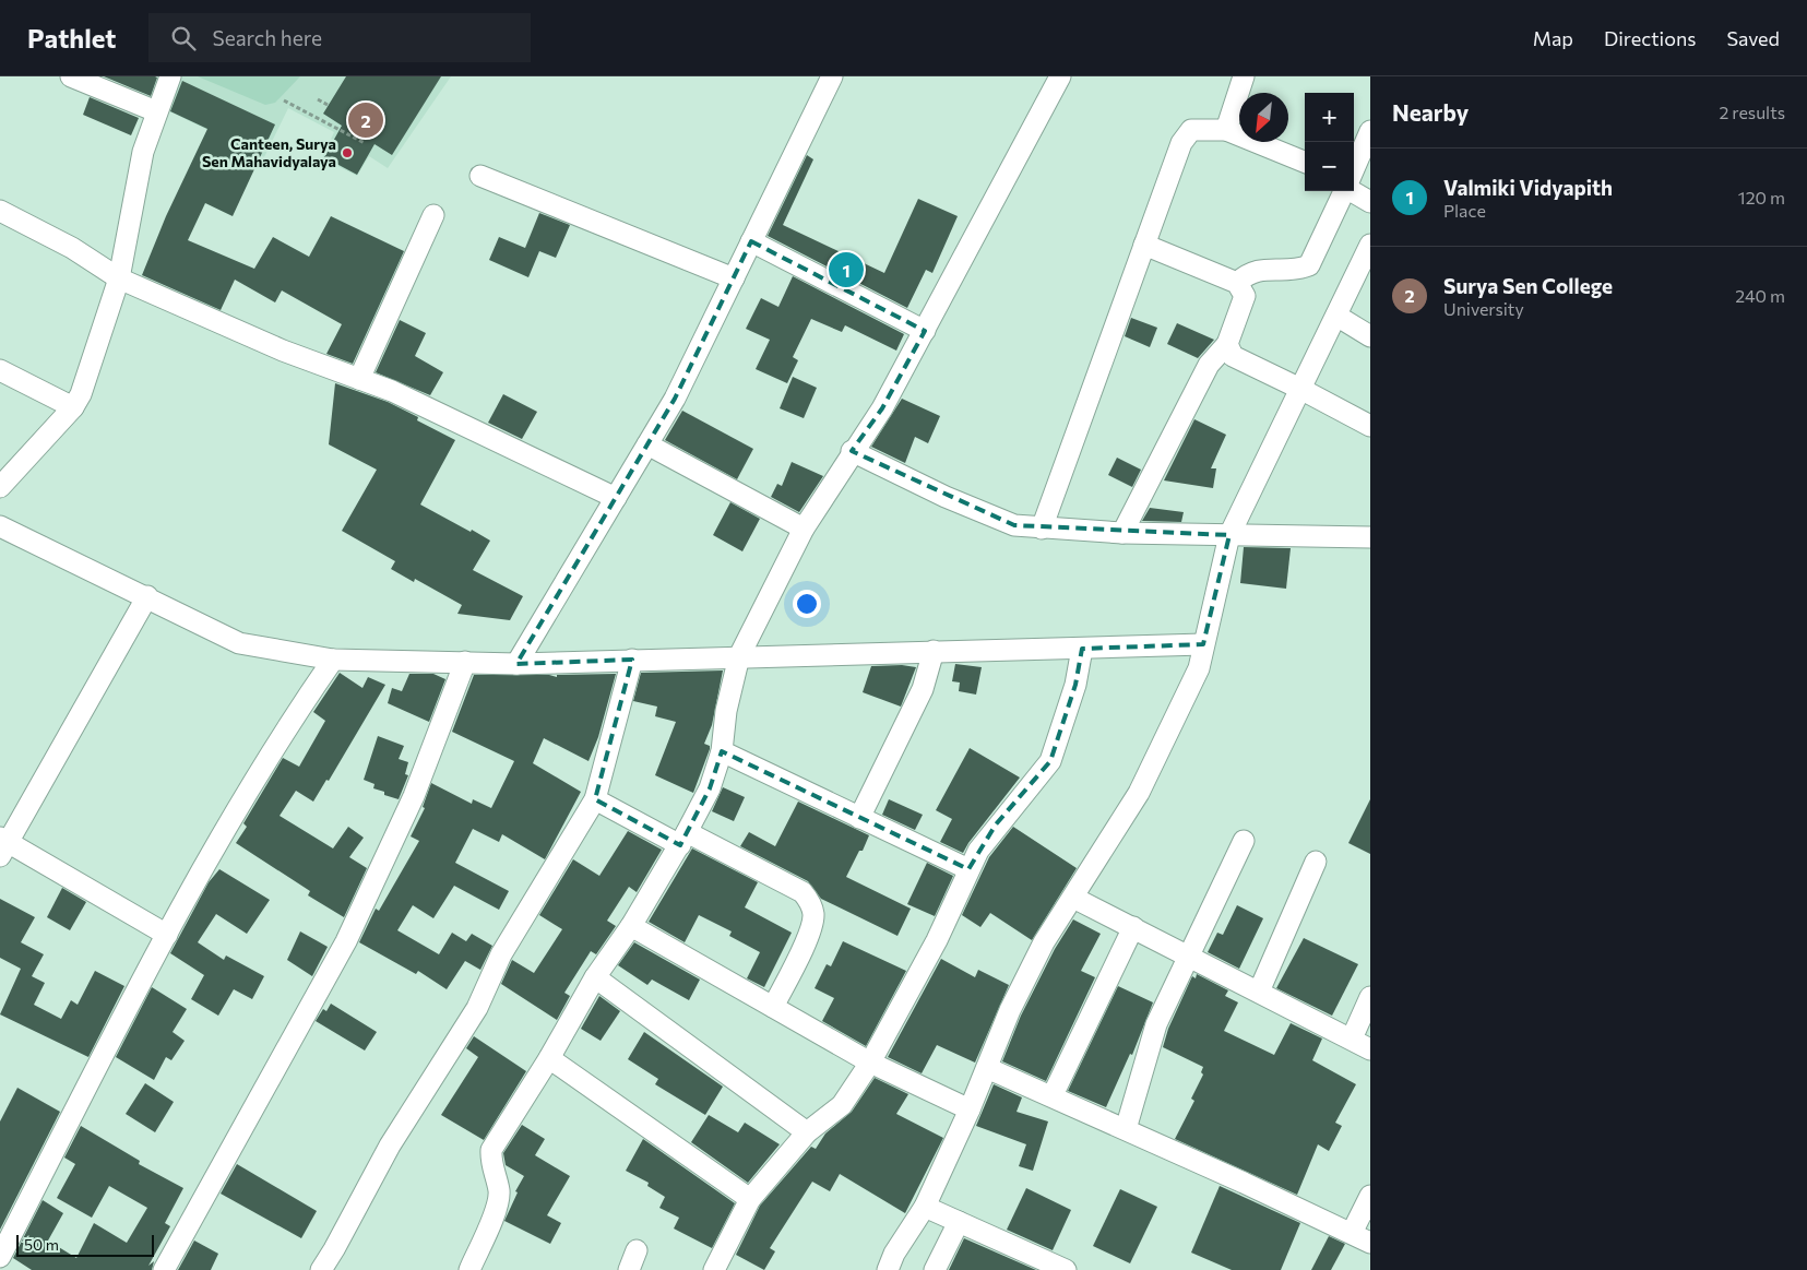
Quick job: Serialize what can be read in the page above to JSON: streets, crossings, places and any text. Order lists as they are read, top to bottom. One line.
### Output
{"places":["Canteen, Surya Sen Mahavidyalaya"],"scale_bar":"50 m","north":"bottom left","page":{"header":"Pathlet","search":"Search here","nav":["Map","Directions","Saved"],"heading":["Nearby","2 results"],"map_buttons":["+","−"],"pins":["2","1"],"list":[{"mark":"1","name":"Valmiki Vidyapith","note":"Place","value":"120 m"},{"mark":"2","name":"Surya Sen College","note":"University","value":"240 m"}],"scale":"50 m"}}
